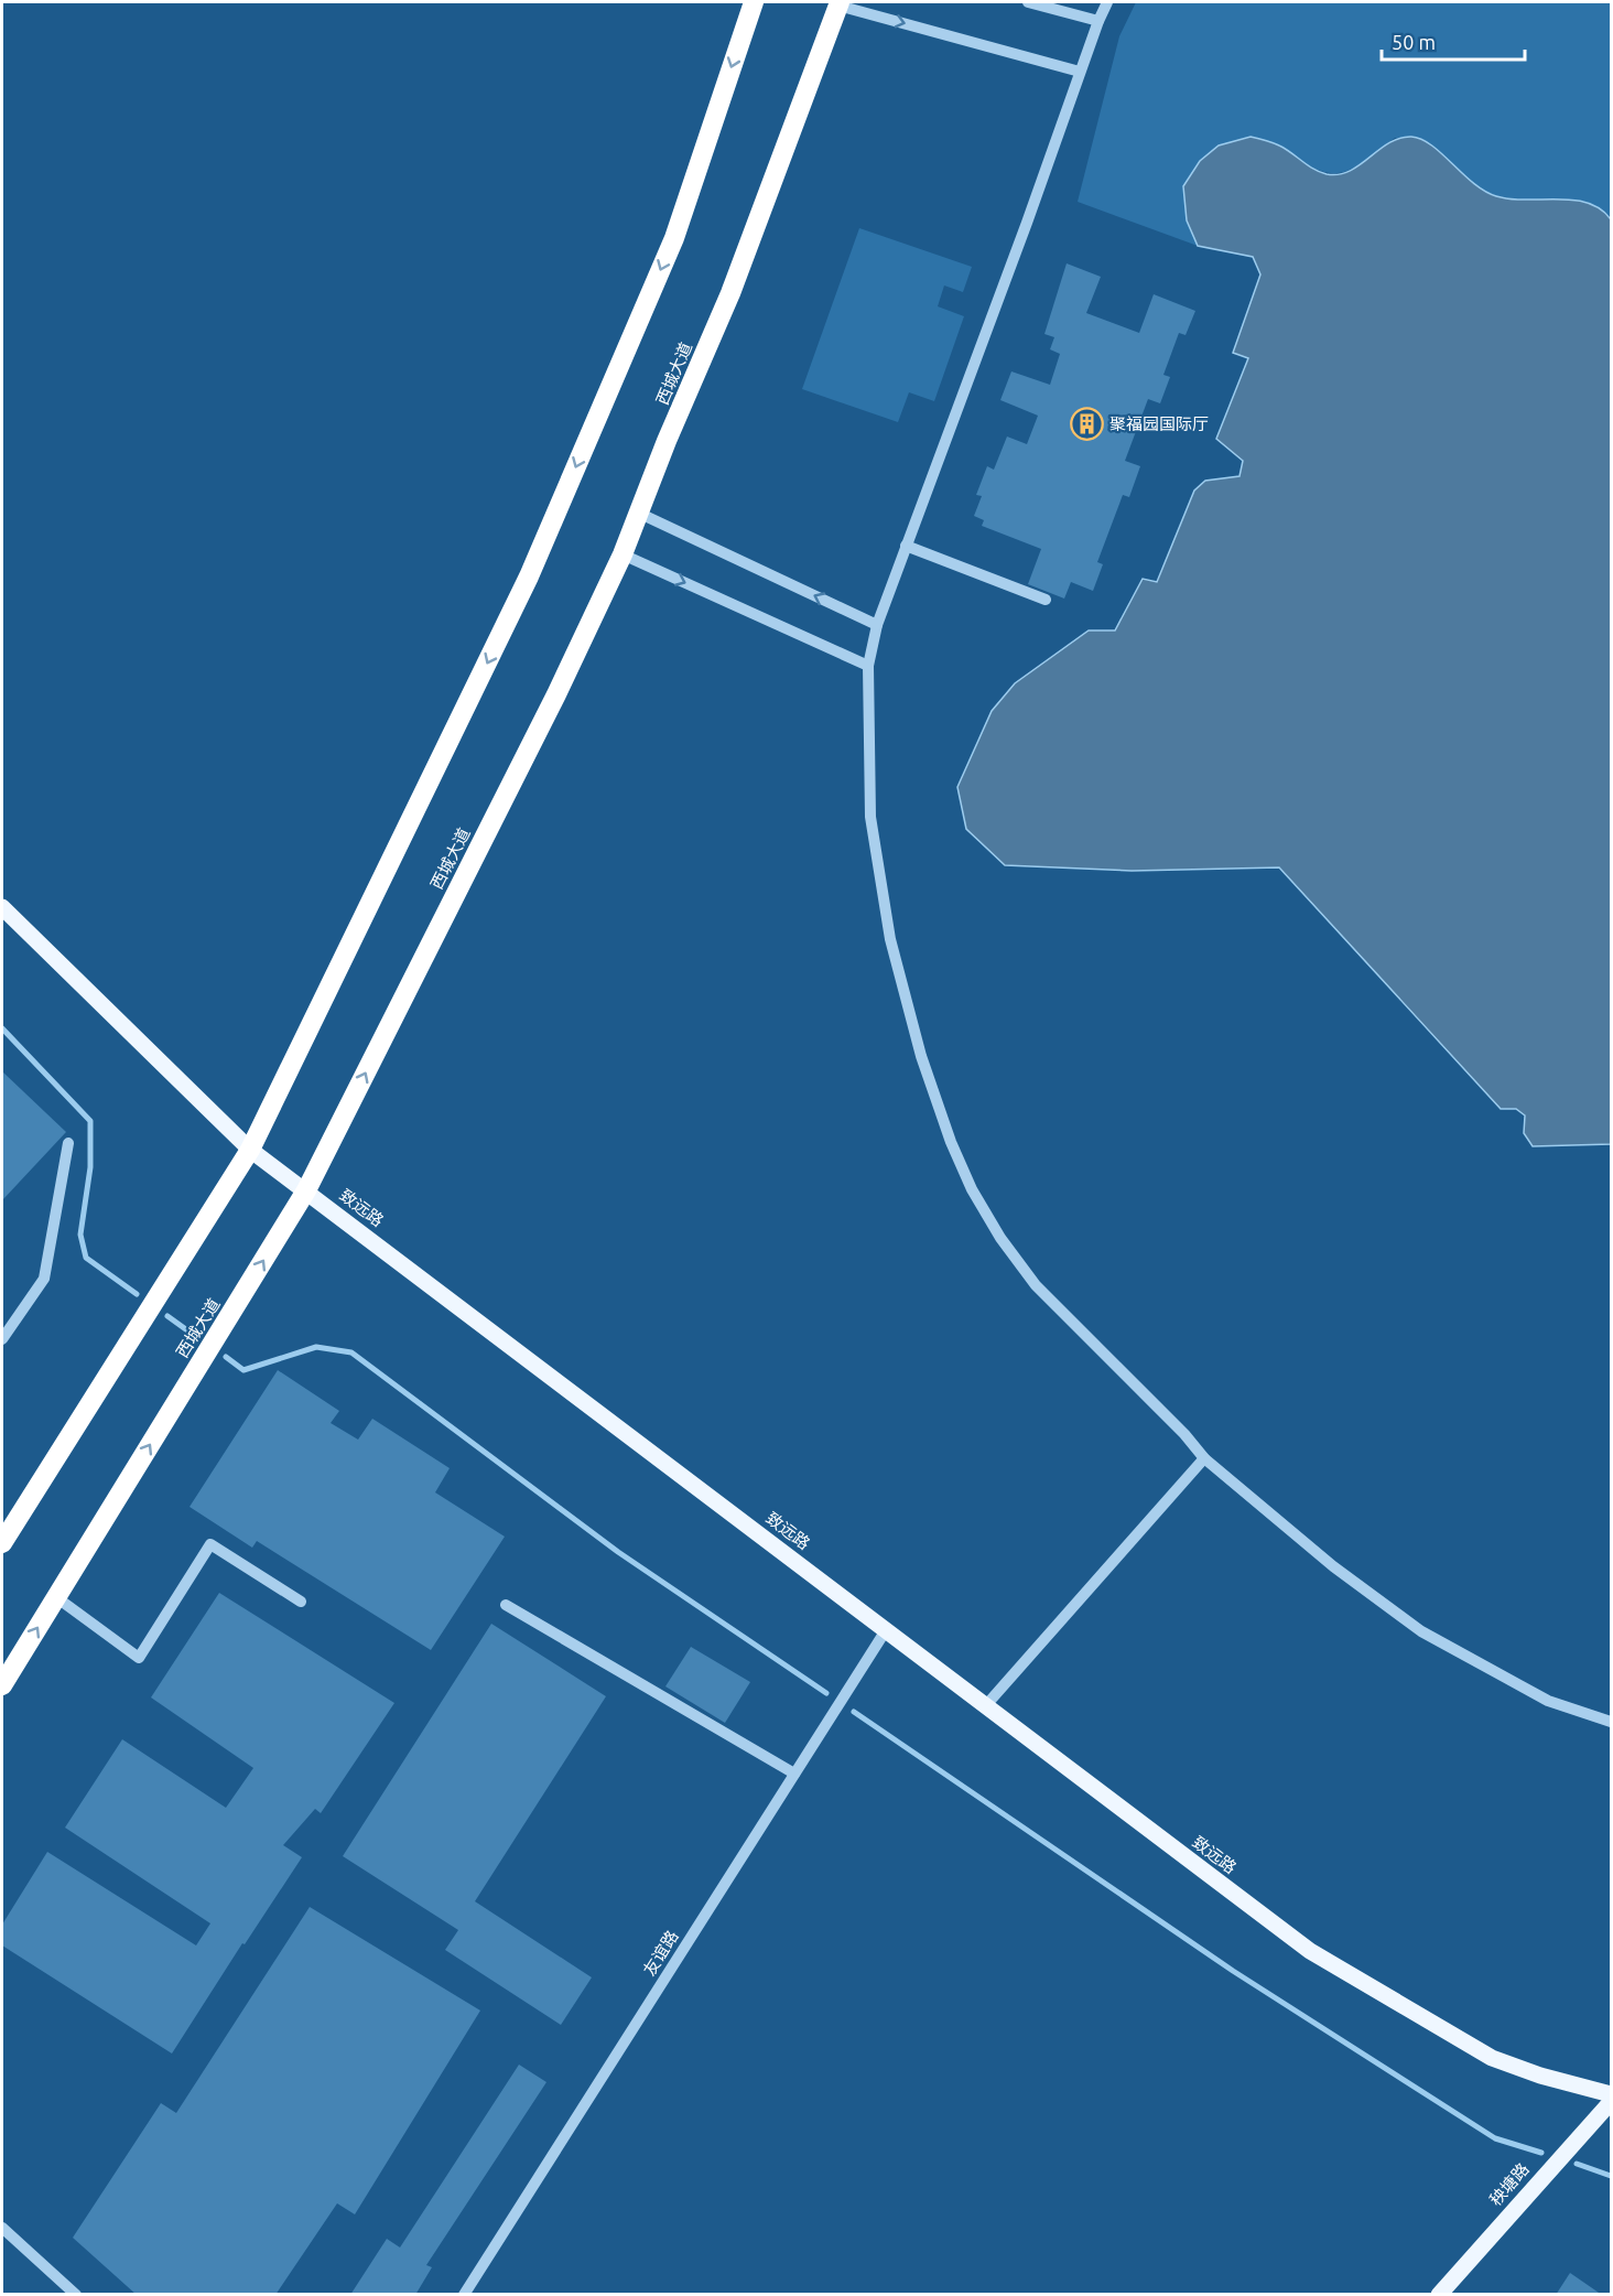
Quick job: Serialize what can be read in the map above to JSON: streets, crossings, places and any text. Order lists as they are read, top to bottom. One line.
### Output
{"streets":{"highway":["西城大道"],"main road":["致远路","秧塘路"],"street":["友谊路"]},"crossings":[["西城大道","致远路"],["致远路","友谊路"]],"places":{"building":["聚福园国际厅"]},"scale_bar":"50 m"}
